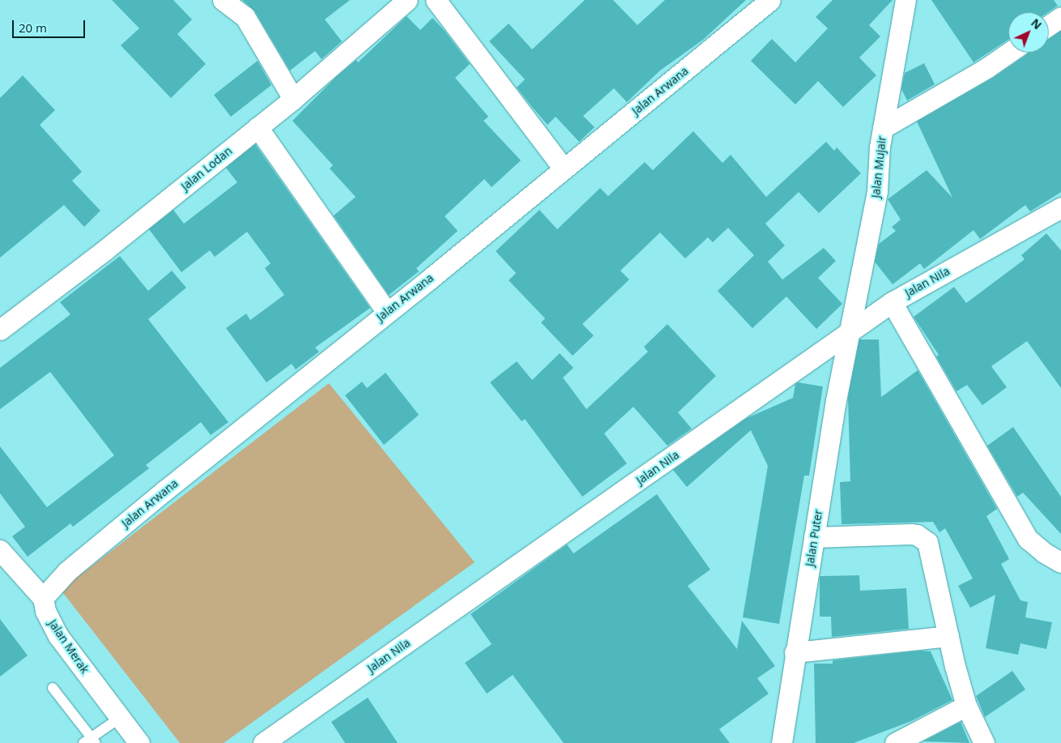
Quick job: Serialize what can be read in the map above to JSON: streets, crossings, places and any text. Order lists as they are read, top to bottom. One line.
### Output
{"streets":{"street":["Jalan Arwana","Jalan Mujair","Jalan Lodan","Jalan Nila","Jalan Puter","Jalan Merak"]},"crossings":[["Jalan Arwana","Jalan Merak"],["Jalan Mujair","Jalan Nila"],["Jalan Mujair","Jalan Puter"],["Jalan Nila","Jalan Puter"]],"scale_bar":"20 m","north":"top right"}
